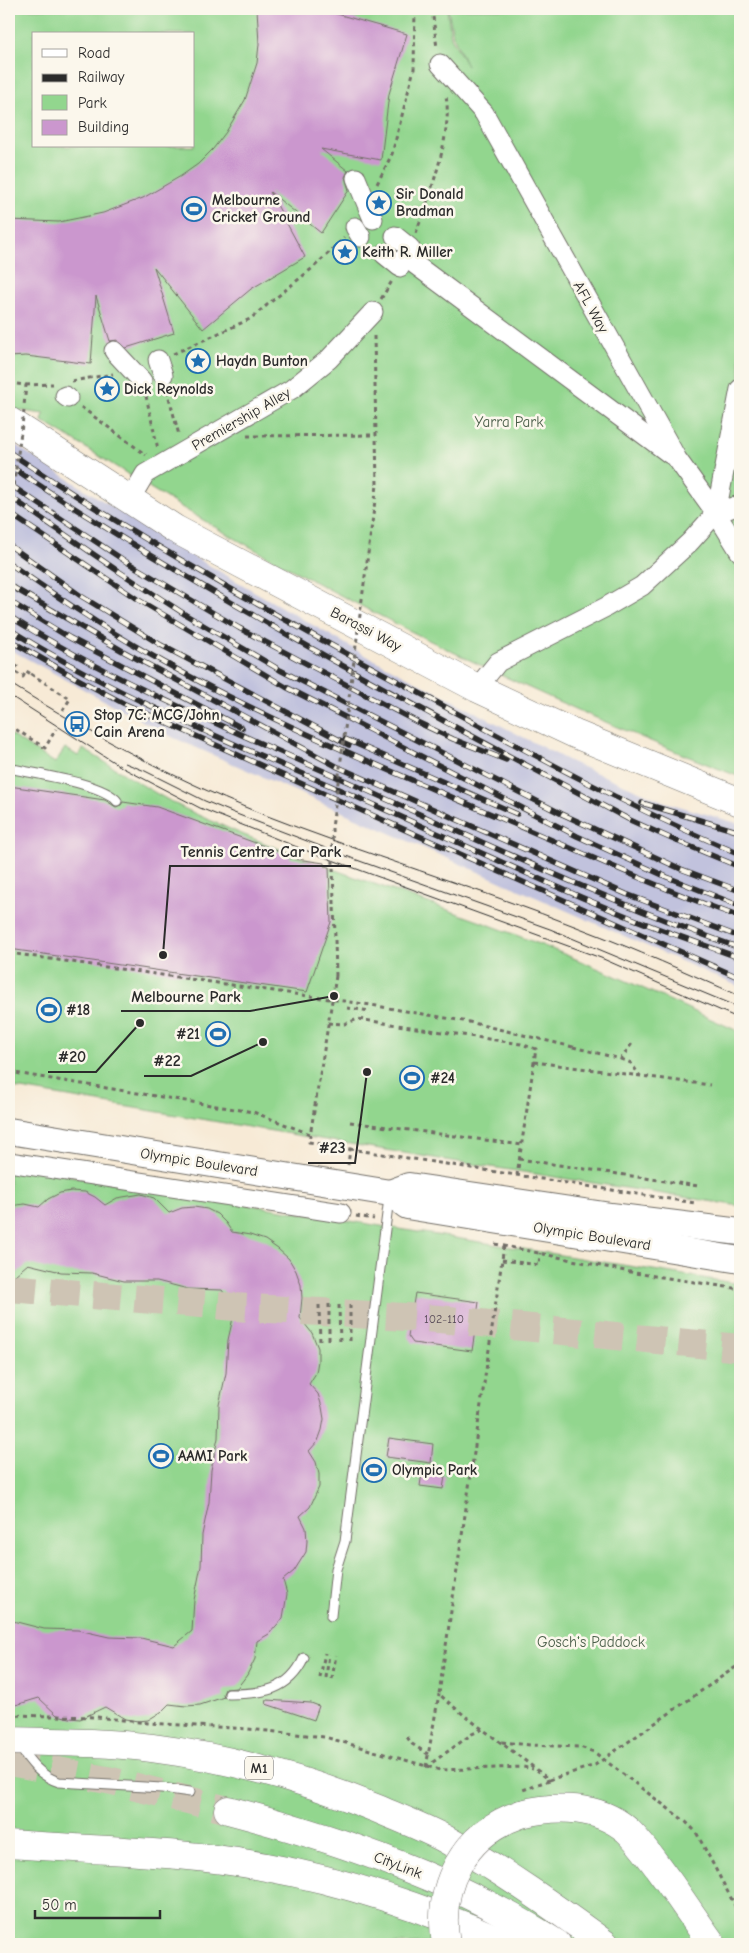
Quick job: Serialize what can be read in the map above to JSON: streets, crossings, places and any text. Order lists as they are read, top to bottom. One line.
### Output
{"streets":{"main road":["Barassi Way","Olympic Boulevard","M1","CityLink"],"street":["AFL Way","Premiership Alley"]},"crossings":[["Premiership Alley","Barassi Way"]],"parks":["Yarra Park","Gosch's Paddock"],"places":{"place":["Sir Donald Bradman","Keith R. Miller","Haydn Bunton","Dick Reynolds"],"sports":["Melbourne Cricket Ground","#18","#21","#24","AAMI Park","Olympic Park"],"bus stop":["Stop 7C: MCG/John Cain Arena"],"other":["Tennis Centre Car Park","Melbourne Park","#20","#22","#23"]},"house_numbers":["102-110"],"legend":["Road","Railway","Park","Building"],"scale_bar":"50 m"}
